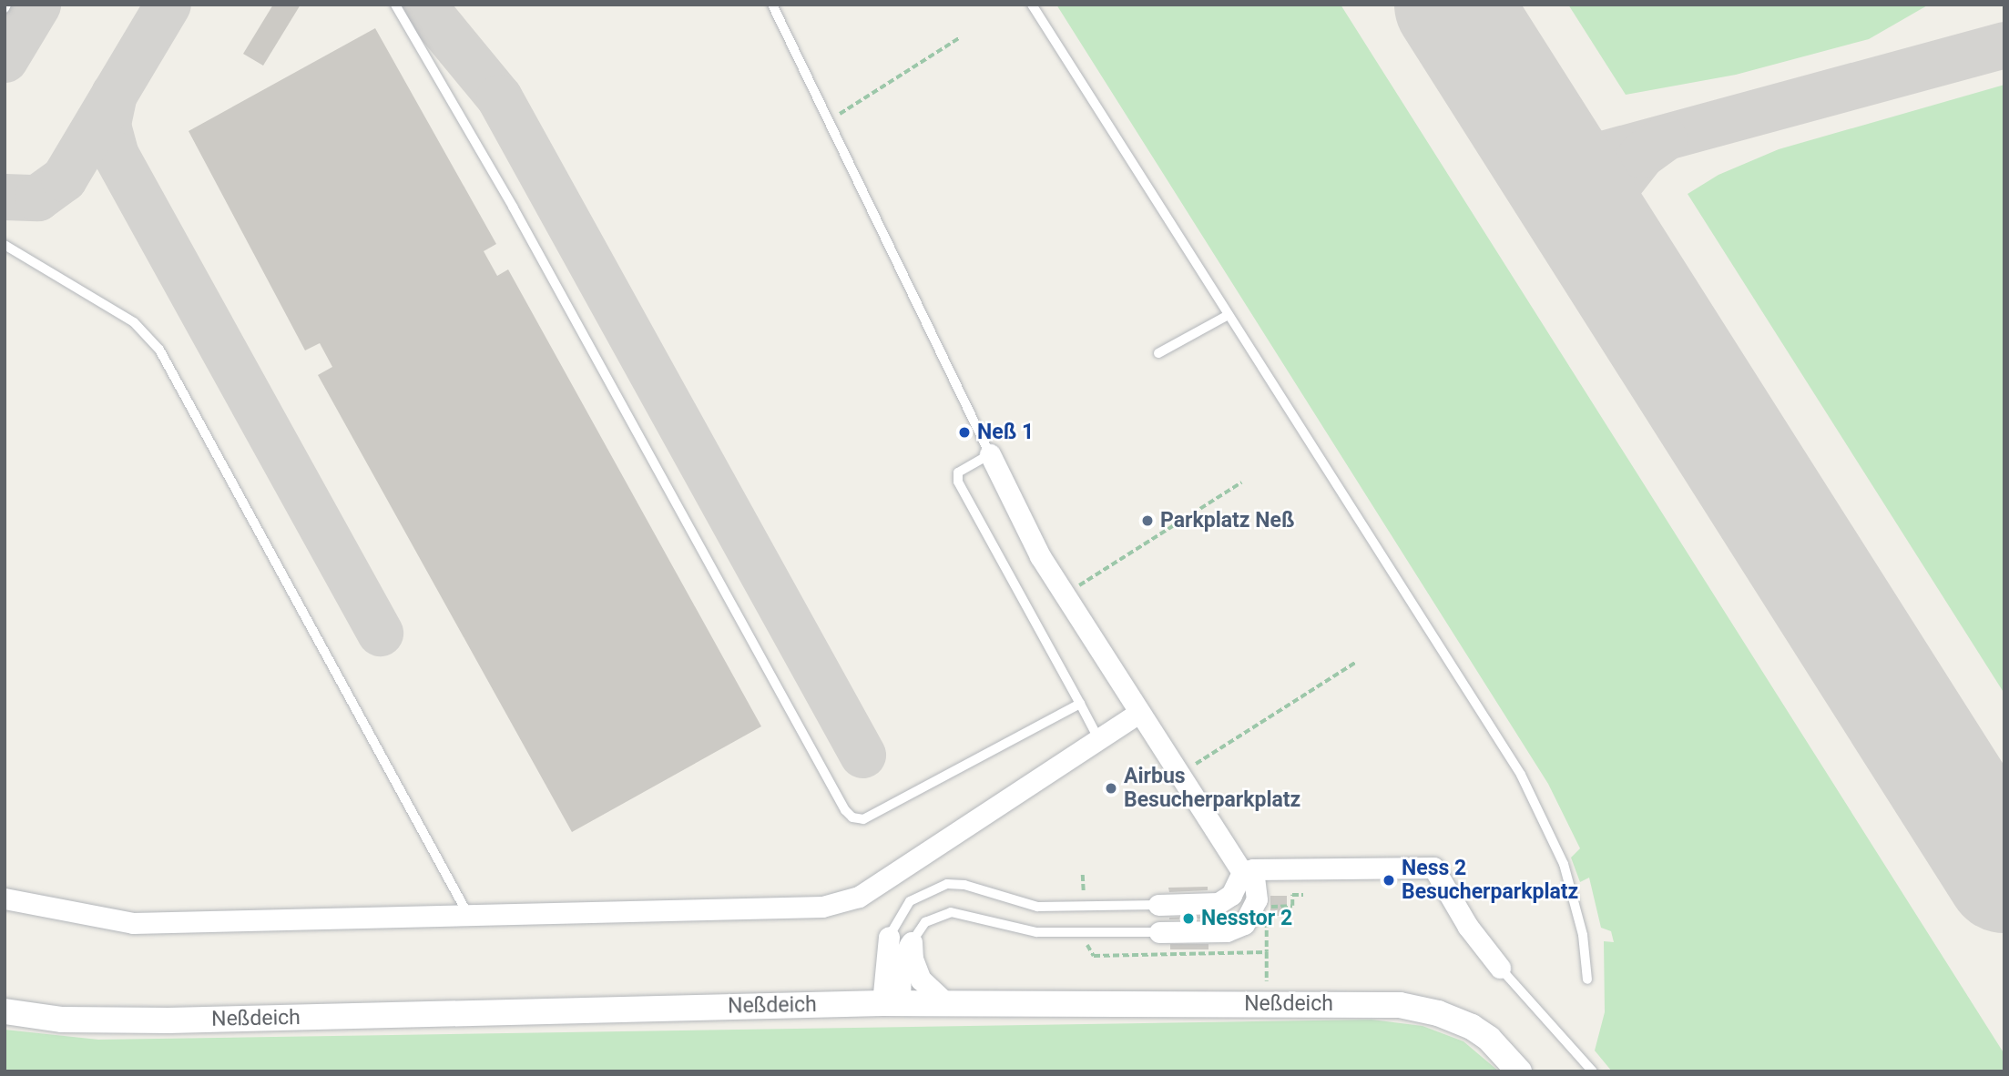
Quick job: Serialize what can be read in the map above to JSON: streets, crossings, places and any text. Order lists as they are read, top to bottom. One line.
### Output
{"streets":{"street":["Neßdeich"]},"places":["Neß 1","Parkplatz Neß","Airbus Besucherparkplatz","Ness 2 Besucherparkplatz","Nesstor 2"]}
